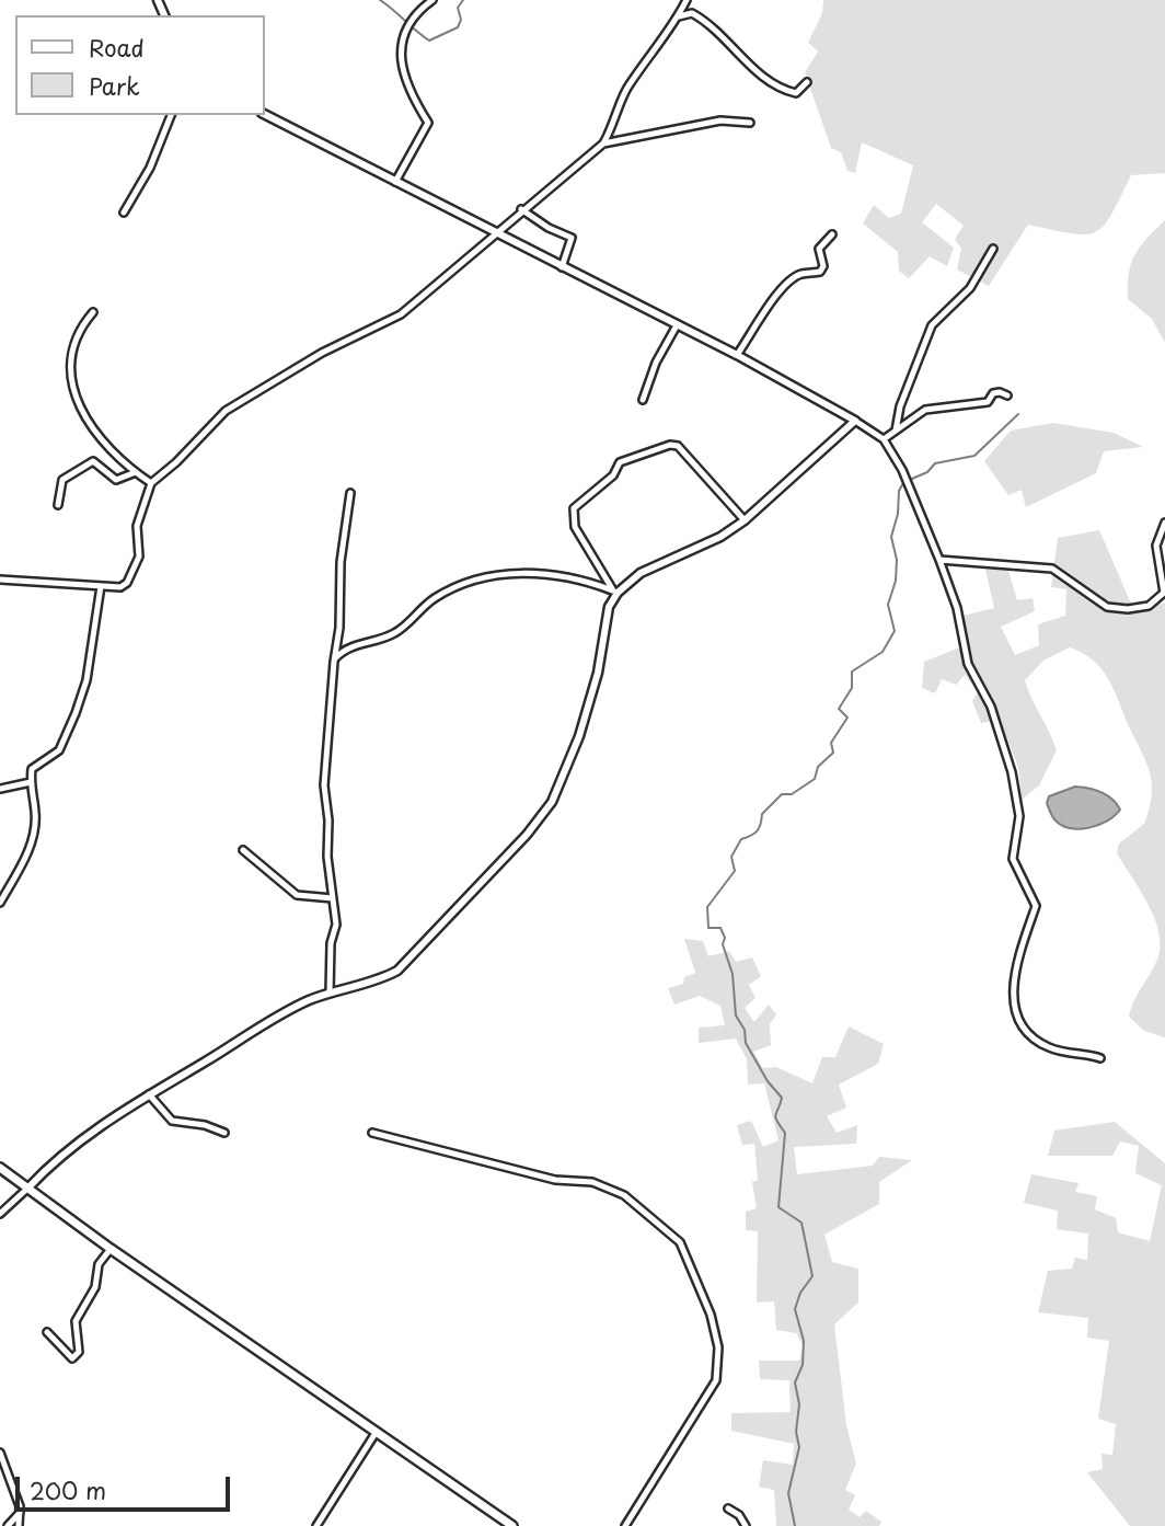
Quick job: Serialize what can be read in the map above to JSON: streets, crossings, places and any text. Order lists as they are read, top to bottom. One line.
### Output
{"legend":["Road","Park"],"scale_bar":"200 m"}
